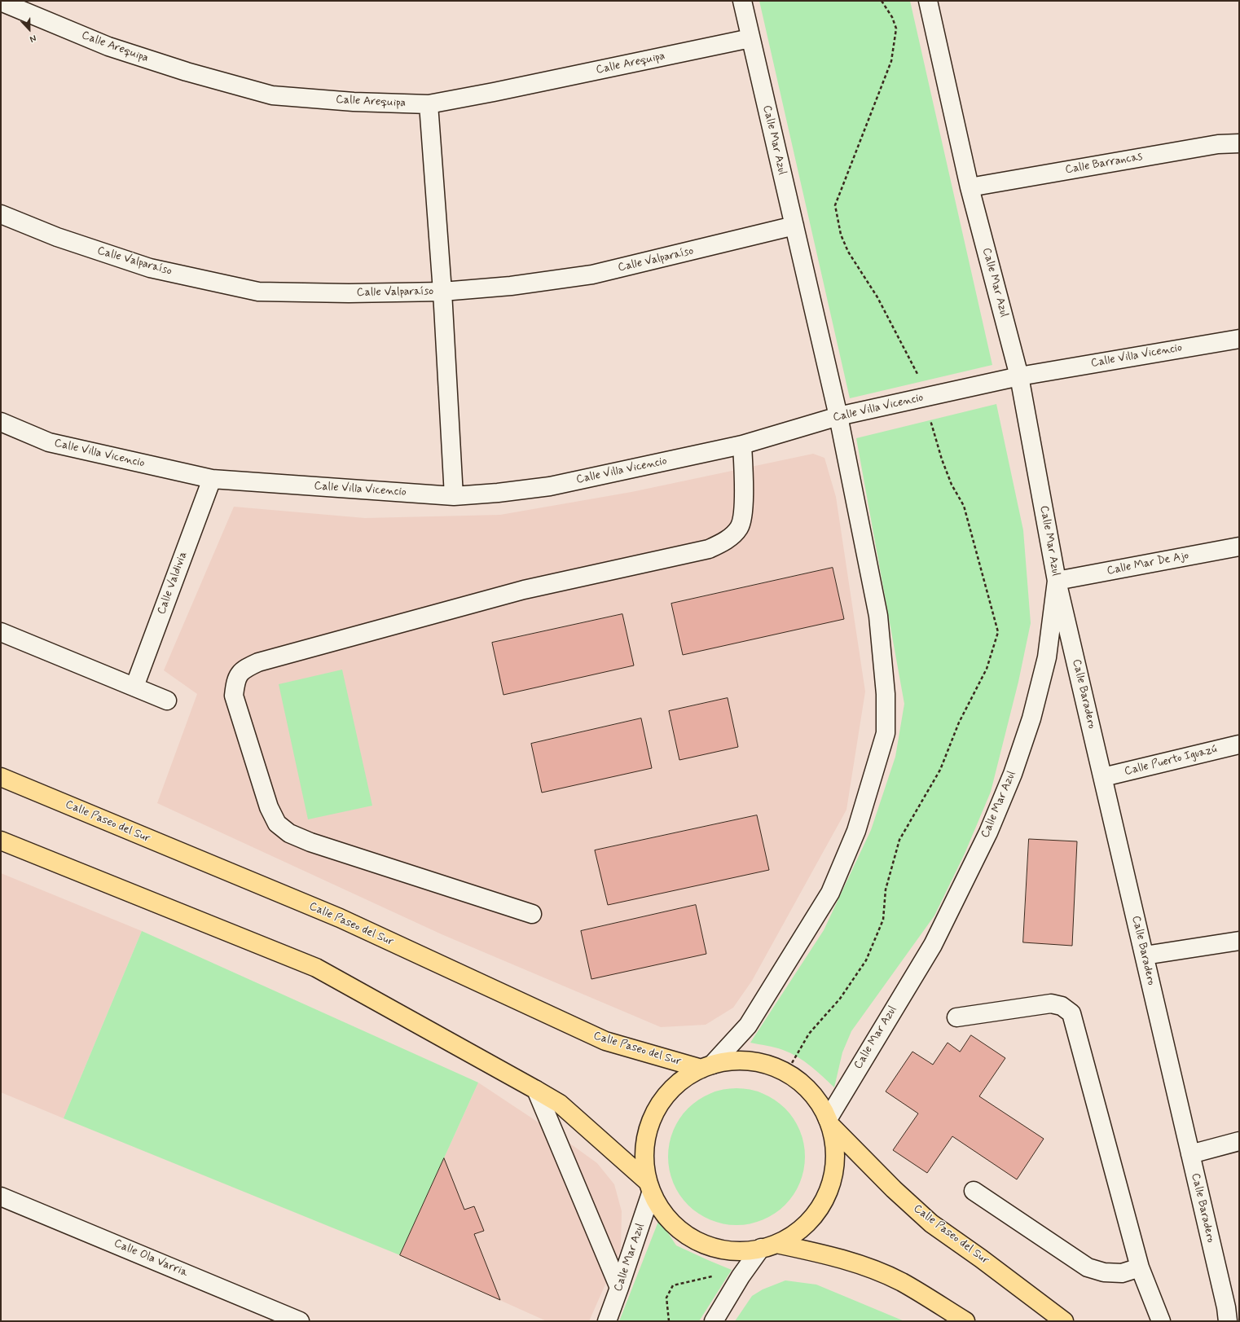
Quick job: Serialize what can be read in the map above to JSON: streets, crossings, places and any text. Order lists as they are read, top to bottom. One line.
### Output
{"streets":{"main road":["Calle Paseo del Sur"],"street":["Calle Arequipa","Calle Mar Azul","Calle Barrancas","Calle Valparaíso","Calle Villa Vicencio","Calle Mar De Ajo","Calle Valdivia","Calle Baradero","Calle Puerto Iguazú","Calle Ola Varria"]},"crossings":[["Calle Arequipa","Calle Mar Azul"],["Calle Mar Azul","Calle Barrancas"],["Calle Mar Azul","Calle Valparaíso"],["Calle Mar Azul","Calle Villa Vicencio"],["Calle Mar Azul","Calle Mar De Ajo"],["Calle Mar Azul","Calle Baradero"],["Calle Mar Azul","Calle Paseo del Sur"],["Calle Villa Vicencio","Calle Valdivia"],["Calle Mar De Ajo","Calle Baradero"],["Calle Baradero","Calle Puerto Iguazú"]],"north":"bottom"}
